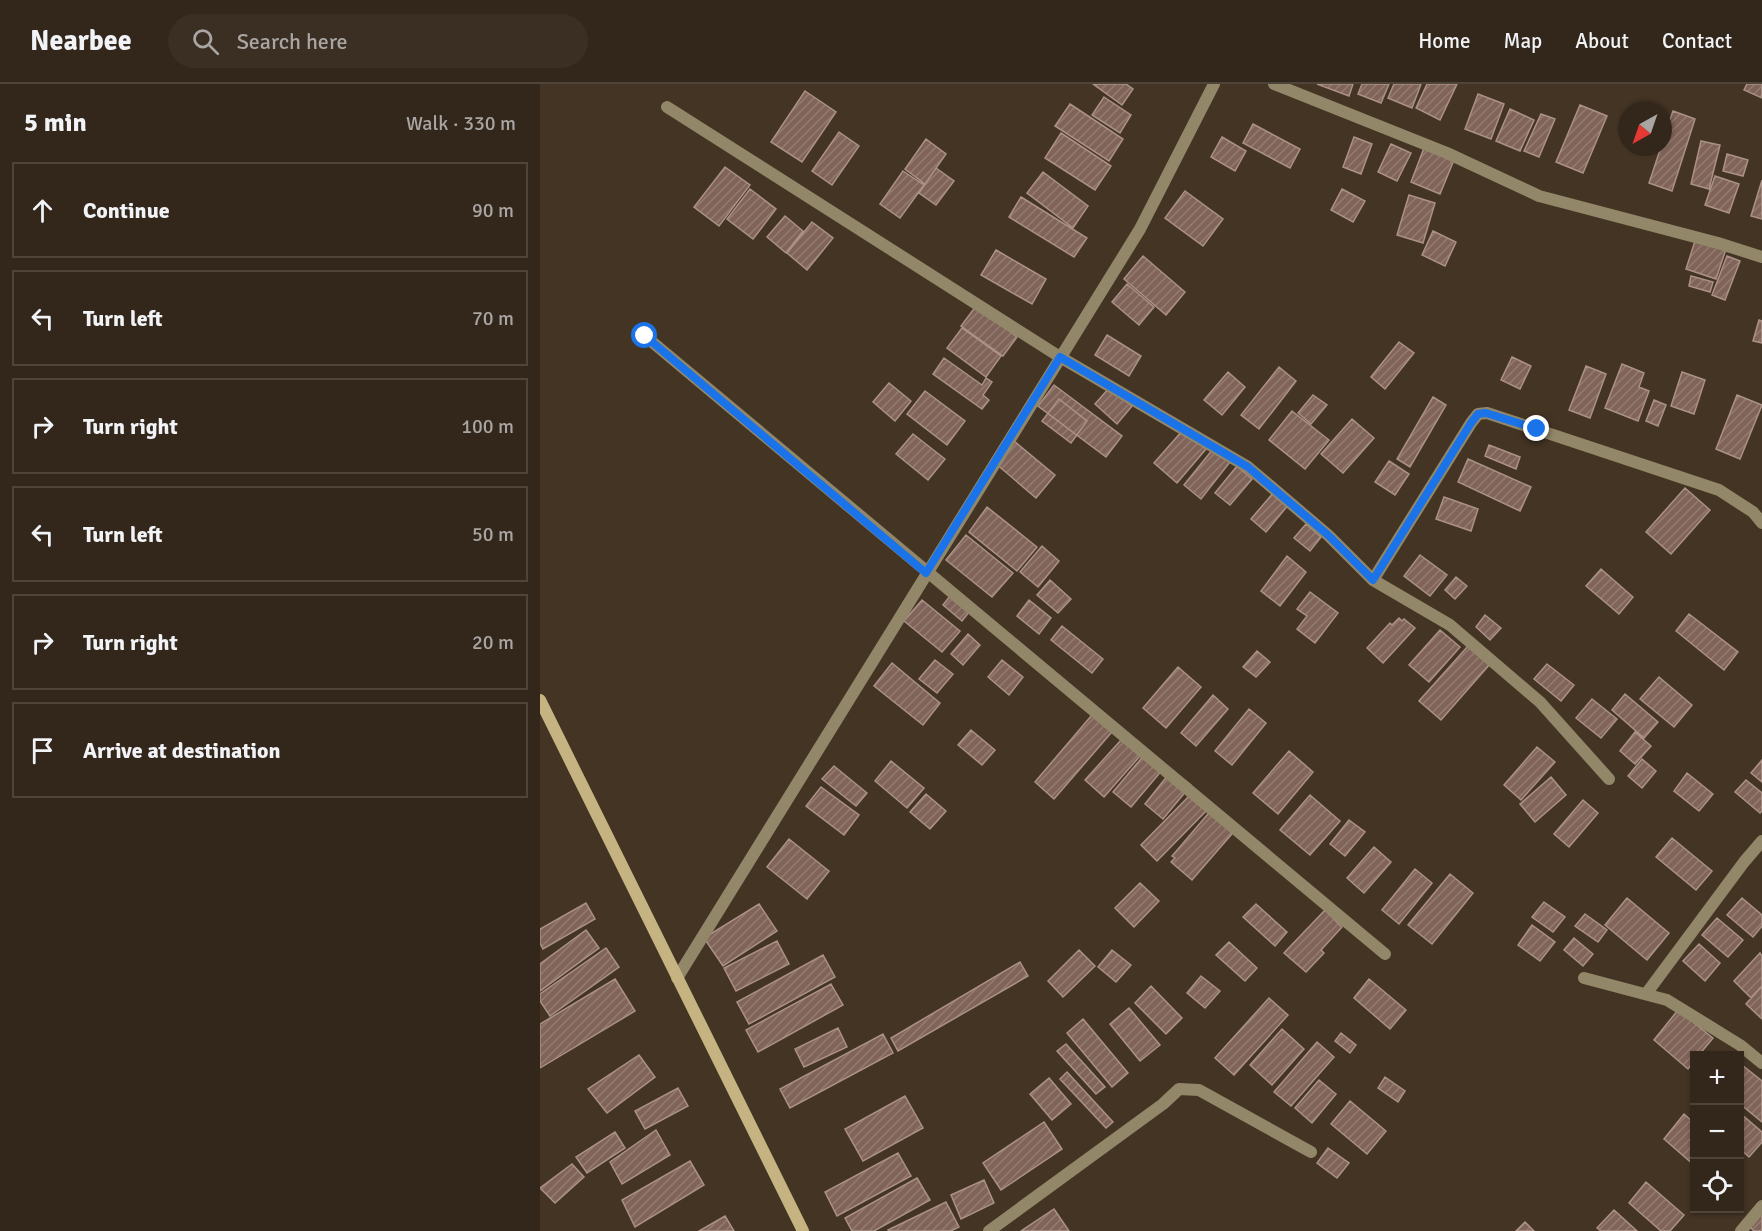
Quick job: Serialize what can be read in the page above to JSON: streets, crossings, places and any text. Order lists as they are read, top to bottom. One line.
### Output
{"north":"bottom left","page":{"header":"Nearbee","search":"Search here","nav":["Home","Map","About","Contact"],"heading":["5 min","Walk · 330 m"],"list":[["Continue","90 m"],["Turn left","70 m"],["Turn right","100 m"],["Turn left","50 m"],["Turn right","20 m"],"Arrive at destination"],"map_buttons":["+","−"]}}
